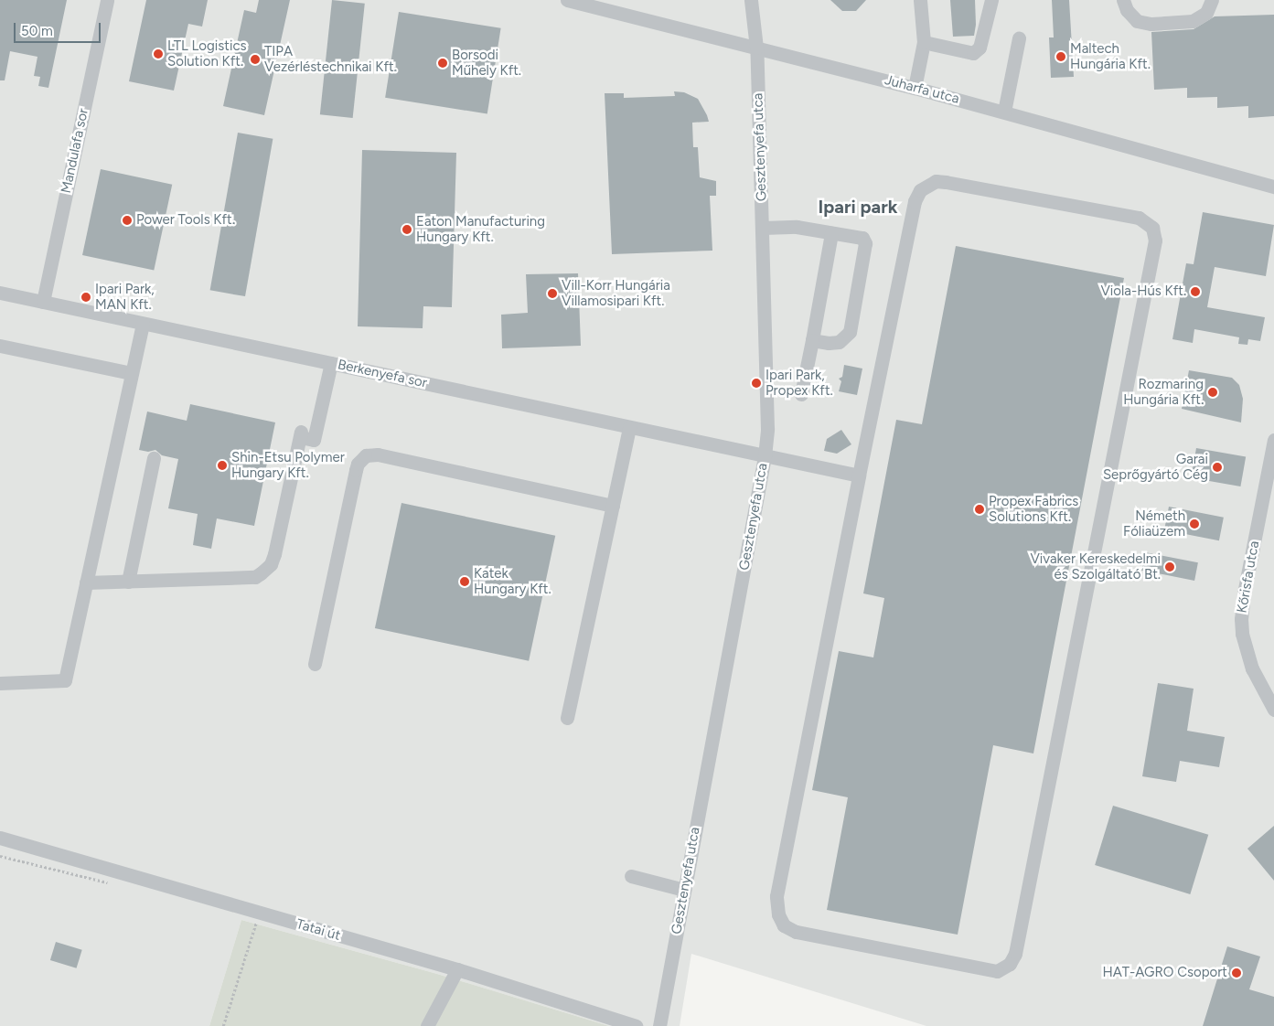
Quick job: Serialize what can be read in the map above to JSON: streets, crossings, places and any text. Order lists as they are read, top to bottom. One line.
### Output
{"streets":{"street":["Juharfa utca","Gesztenyefa utca","Mandulafa sor","Berkenyefa sor","Kőrisfa utca","Tatai út"]},"crossings":[["Juharfa utca","Gesztenyefa utca"],["Gesztenyefa utca","Berkenyefa sor"],["Mandulafa sor","Berkenyefa sor"]],"districts":["Ipari park"],"places":["LTL Logistics Solution Kft.","Maltech Hungária Kft.","TIPA Vezérléstechnikai Kft.","Borsodi Műhely Kft.","Power Tools Kft.","Eaton Manufacturing Hungary Kft.","Viola-Hús Kft.","Vill-Korr Hungária Villamosipari Kft.","Ipari Park, MAN Kft.","Ipari Park, Propex Kft.","Rozmaring Hungária Kft.","Shin-Etsu Polymer Hungary Kft.","Garai Seprőgyártó Cég","Propex Fabrics Solutions Kft.","Németh Fóliaüzem","Vivaker Kereskedelmi és Szolgáltató Bt.","Katek Hungary Kft.","HAT-AGRO Csoport"],"scale_bar":"50 m"}
